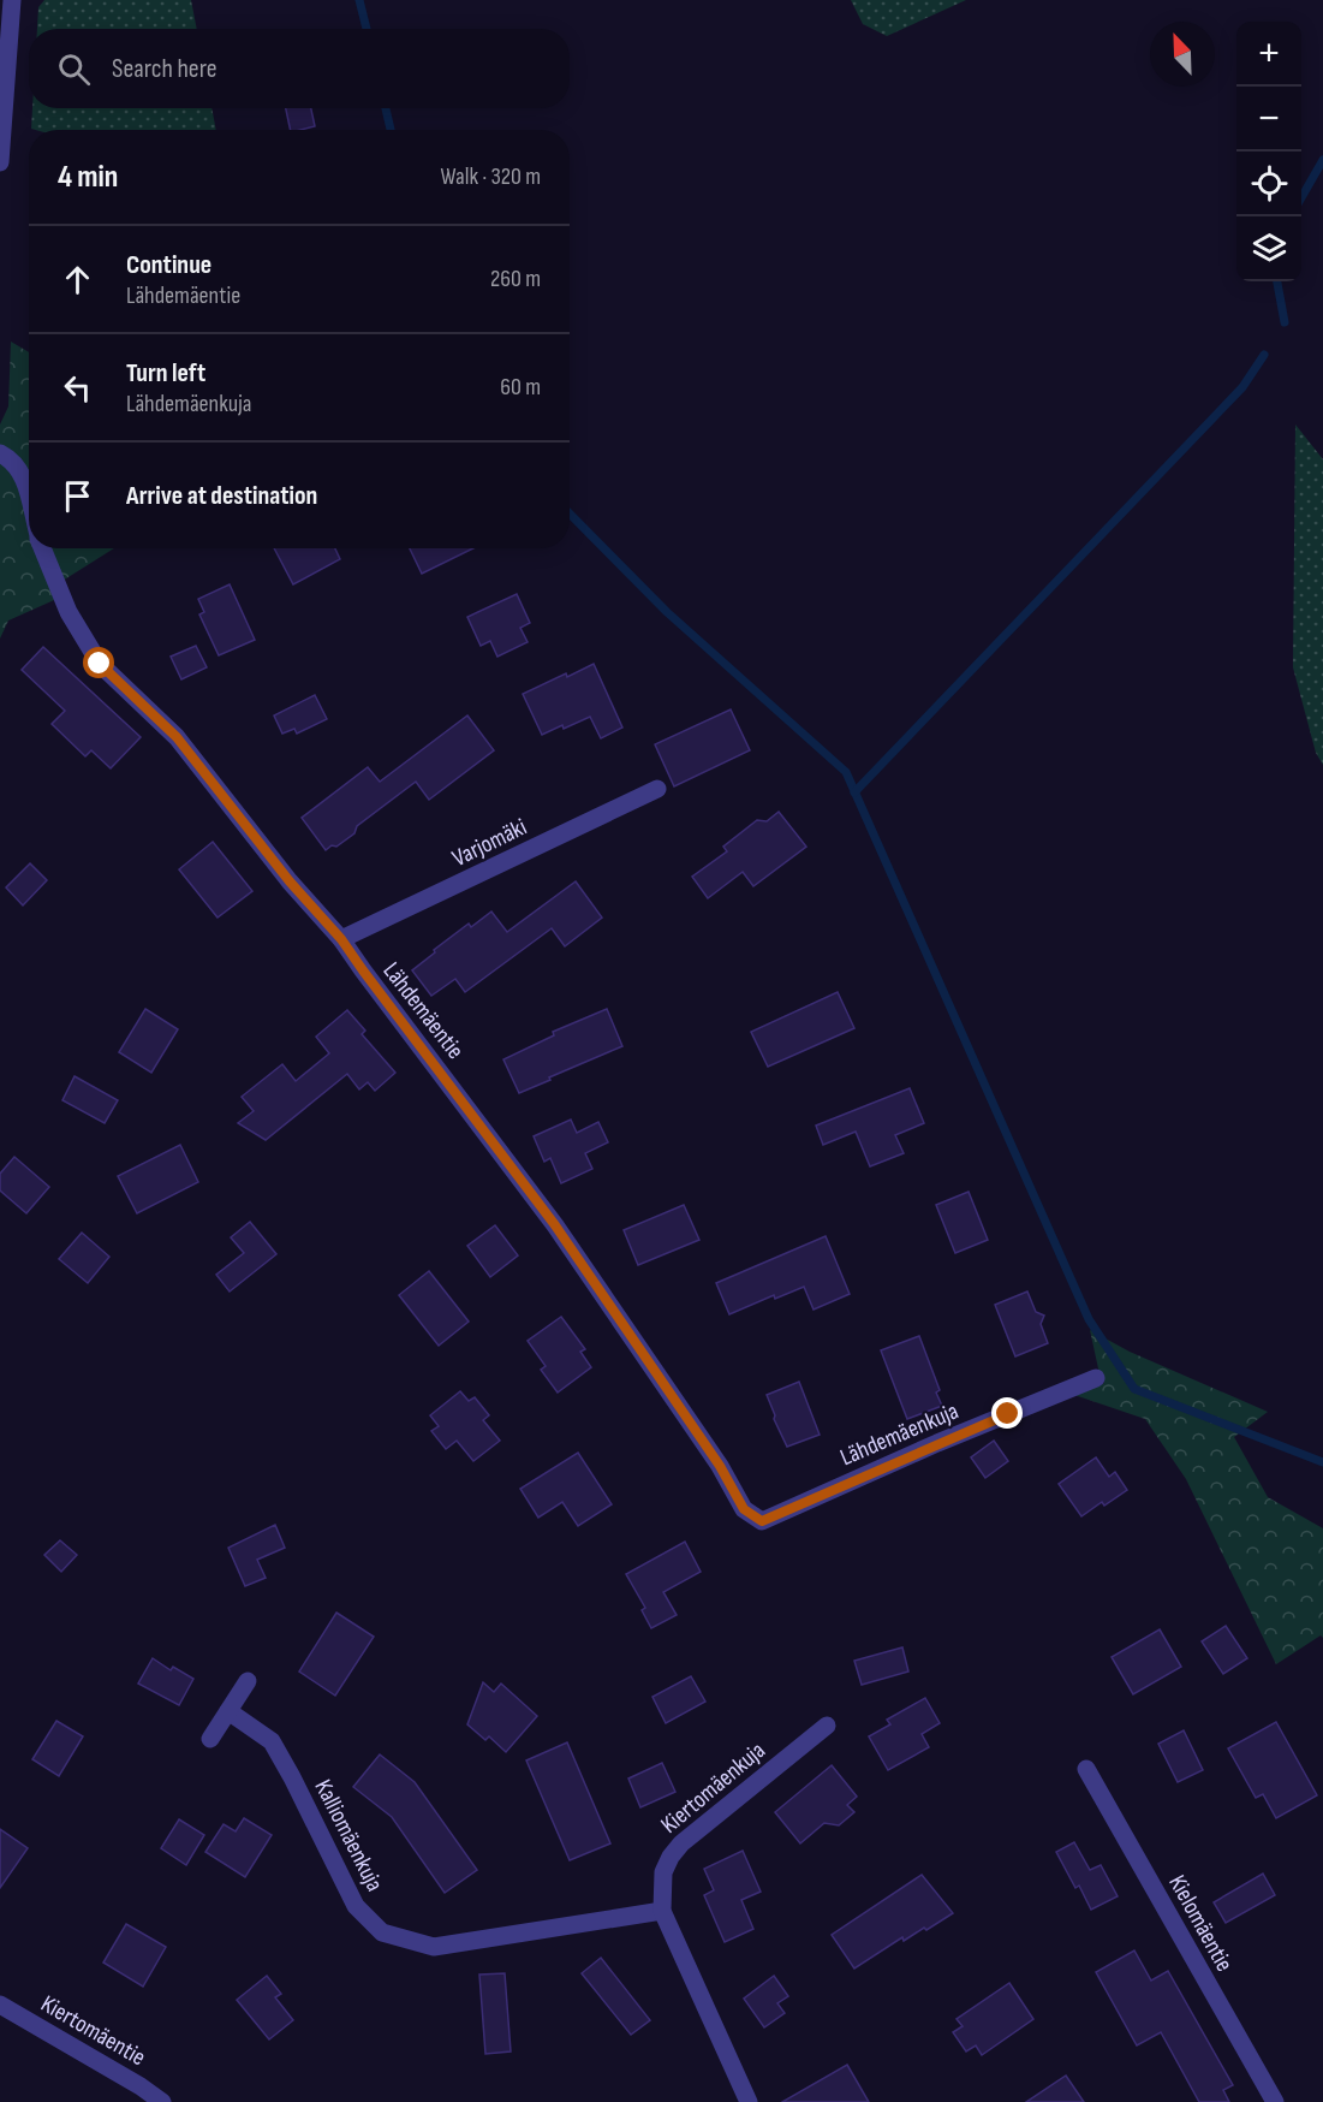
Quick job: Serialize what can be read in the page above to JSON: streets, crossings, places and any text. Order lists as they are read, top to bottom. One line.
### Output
{"streets":{"street":["Varjomäki","Lähdemäentie","Lähdemäenkuja","Kiertomäenkuja","Kalliomäenkuja","Kielomäentie","Kiertomäentie"]},"crossings":[["Varjomäki","Lähdemäentie"],["Lähdemäentie","Lähdemäenkuja"],["Kiertomäenkuja","Kalliomäenkuja"]],"north":"top left","page":{"map_buttons":["+","−"],"search":"Search here","heading":["4 min","Walk · 320 m"],"list":[["Continue","Lähdemäentie","260 m"],["Turn left","Lähdemäenkuja","60 m"],"Arrive at destination"]}}
